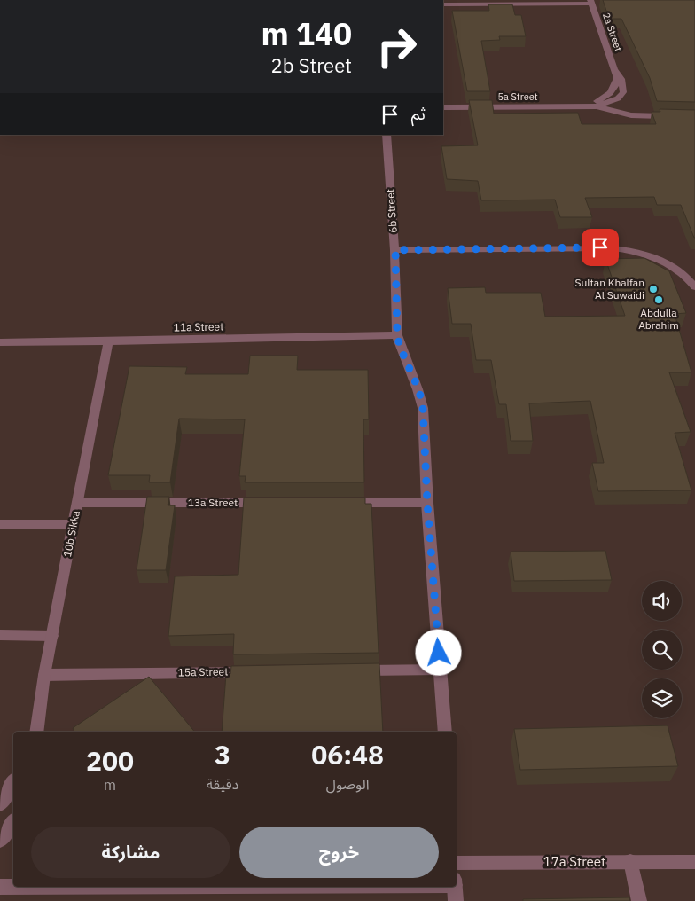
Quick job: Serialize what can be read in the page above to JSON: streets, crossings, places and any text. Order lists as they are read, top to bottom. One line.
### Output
{"streets":{"street":["2a Street","5a Street","6b Street","11a Street","13a Street","10b Sikka","15a Street","17a Street"]},"crossings":[["2a Street","5a Street"],["6b Street","11a Street"],["11a Street","10b Sikka"],["13a Street","10b Sikka"],["10b Sikka","15a Street"]],"places":["Sultan Khalfan Al Suwaidi","Abdulla Abrahim"],"page":{"turn":["140 m","2b Street"],"then":"ثم","eta":["06:48","الوصول","3","دقيقة","200","m"],"buttons":["خروج","مشاركة"]}}
